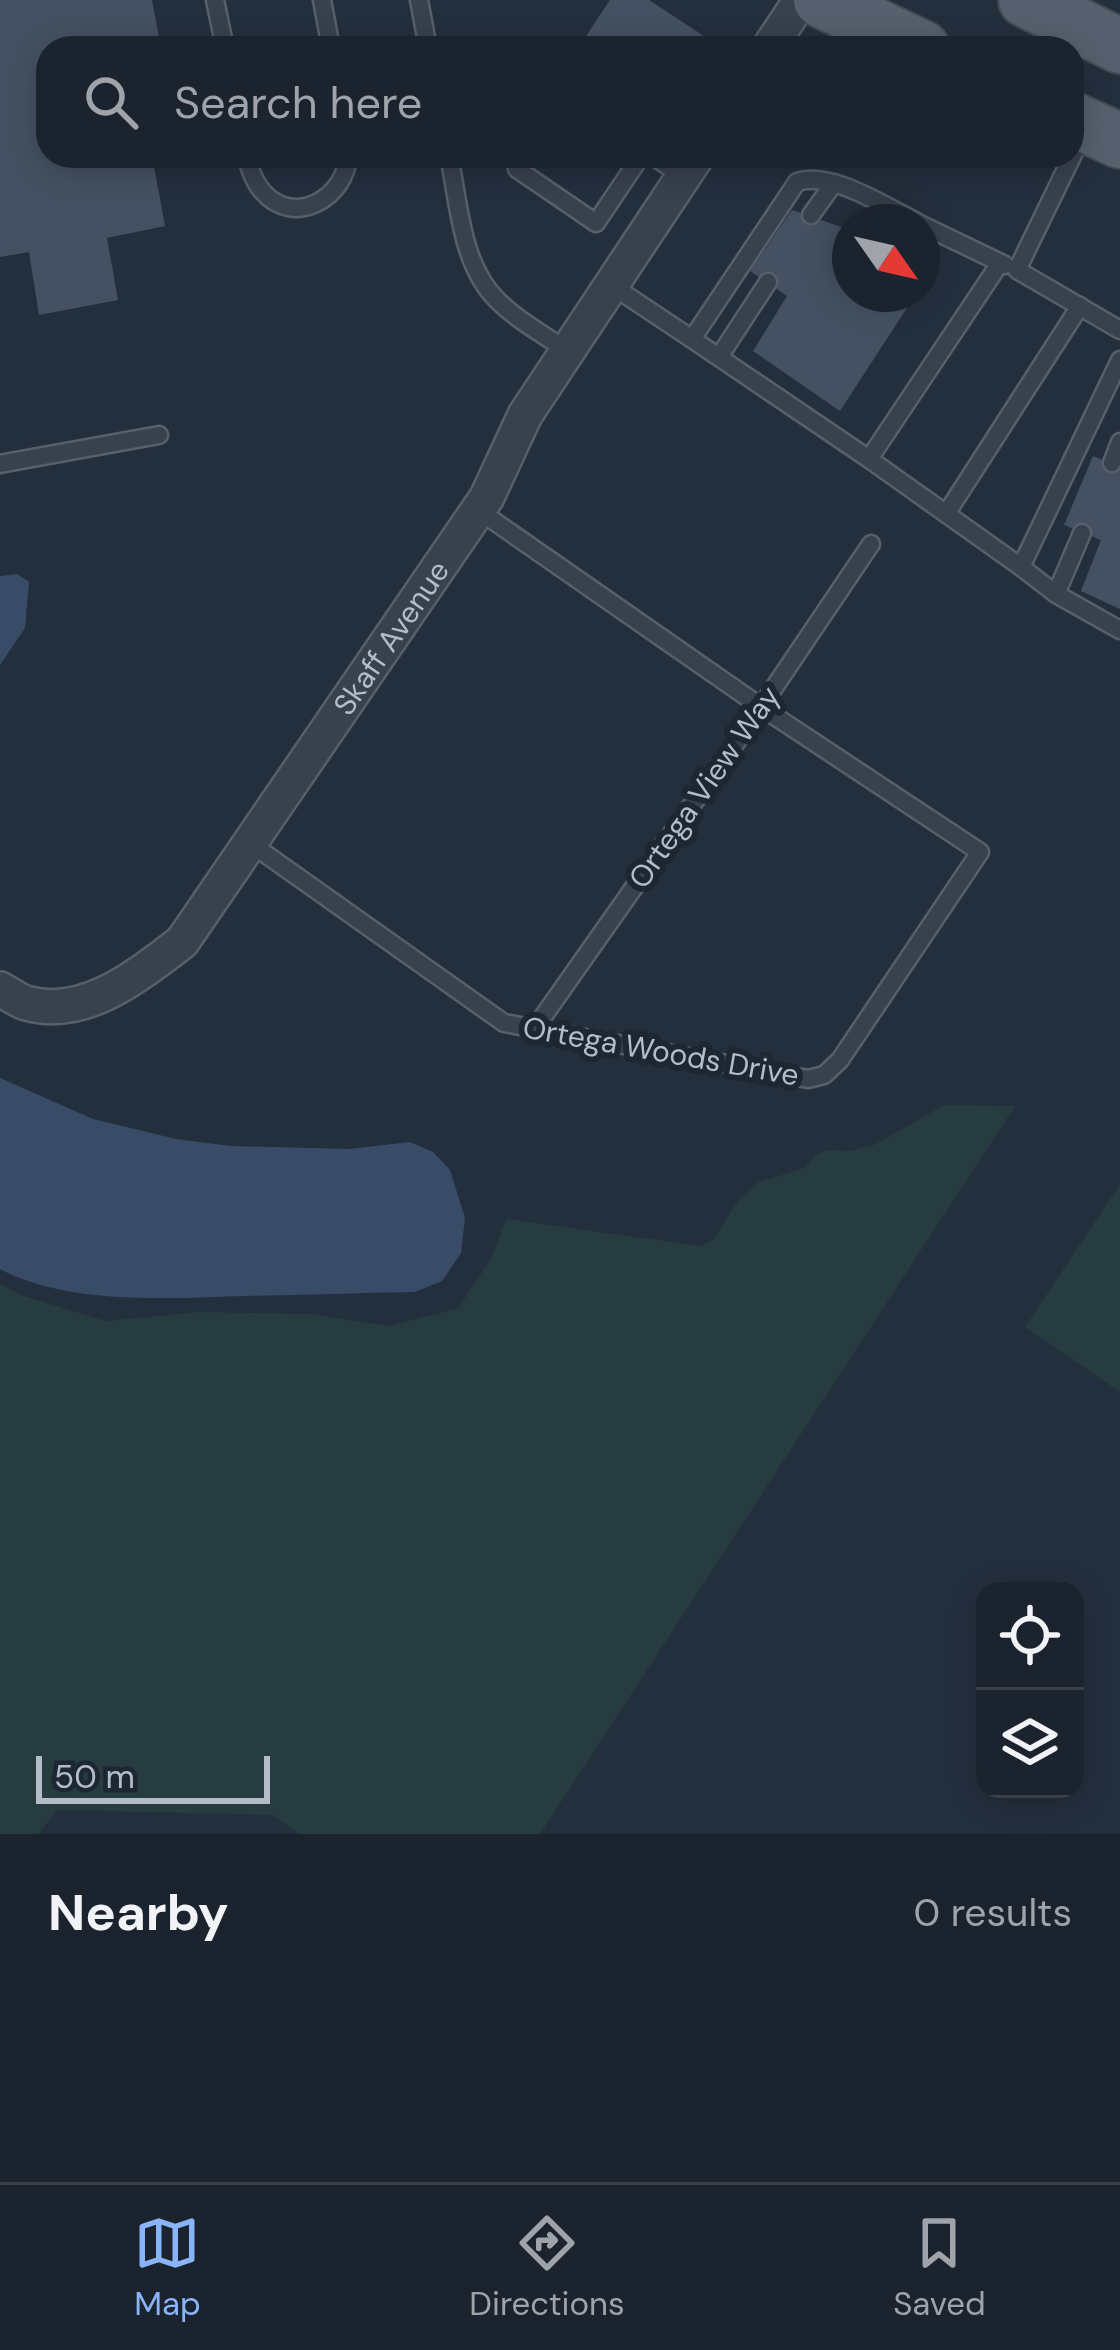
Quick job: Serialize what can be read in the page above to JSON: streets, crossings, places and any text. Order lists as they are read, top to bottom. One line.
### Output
{"streets":{"street":["Skaff Avenue"],"lane":["Ortega View Way","Ortega Woods Drive"]},"crossings":[["Skaff Avenue","Ortega Woods Drive"],["Ortega View Way","Ortega Woods Drive"]],"scale_bar":"50 m","north":"bottom right","page":{"search":"Search here","scale":"50 m","heading":["Nearby","0 results"],"nav":["Map","Directions","Saved"]}}
